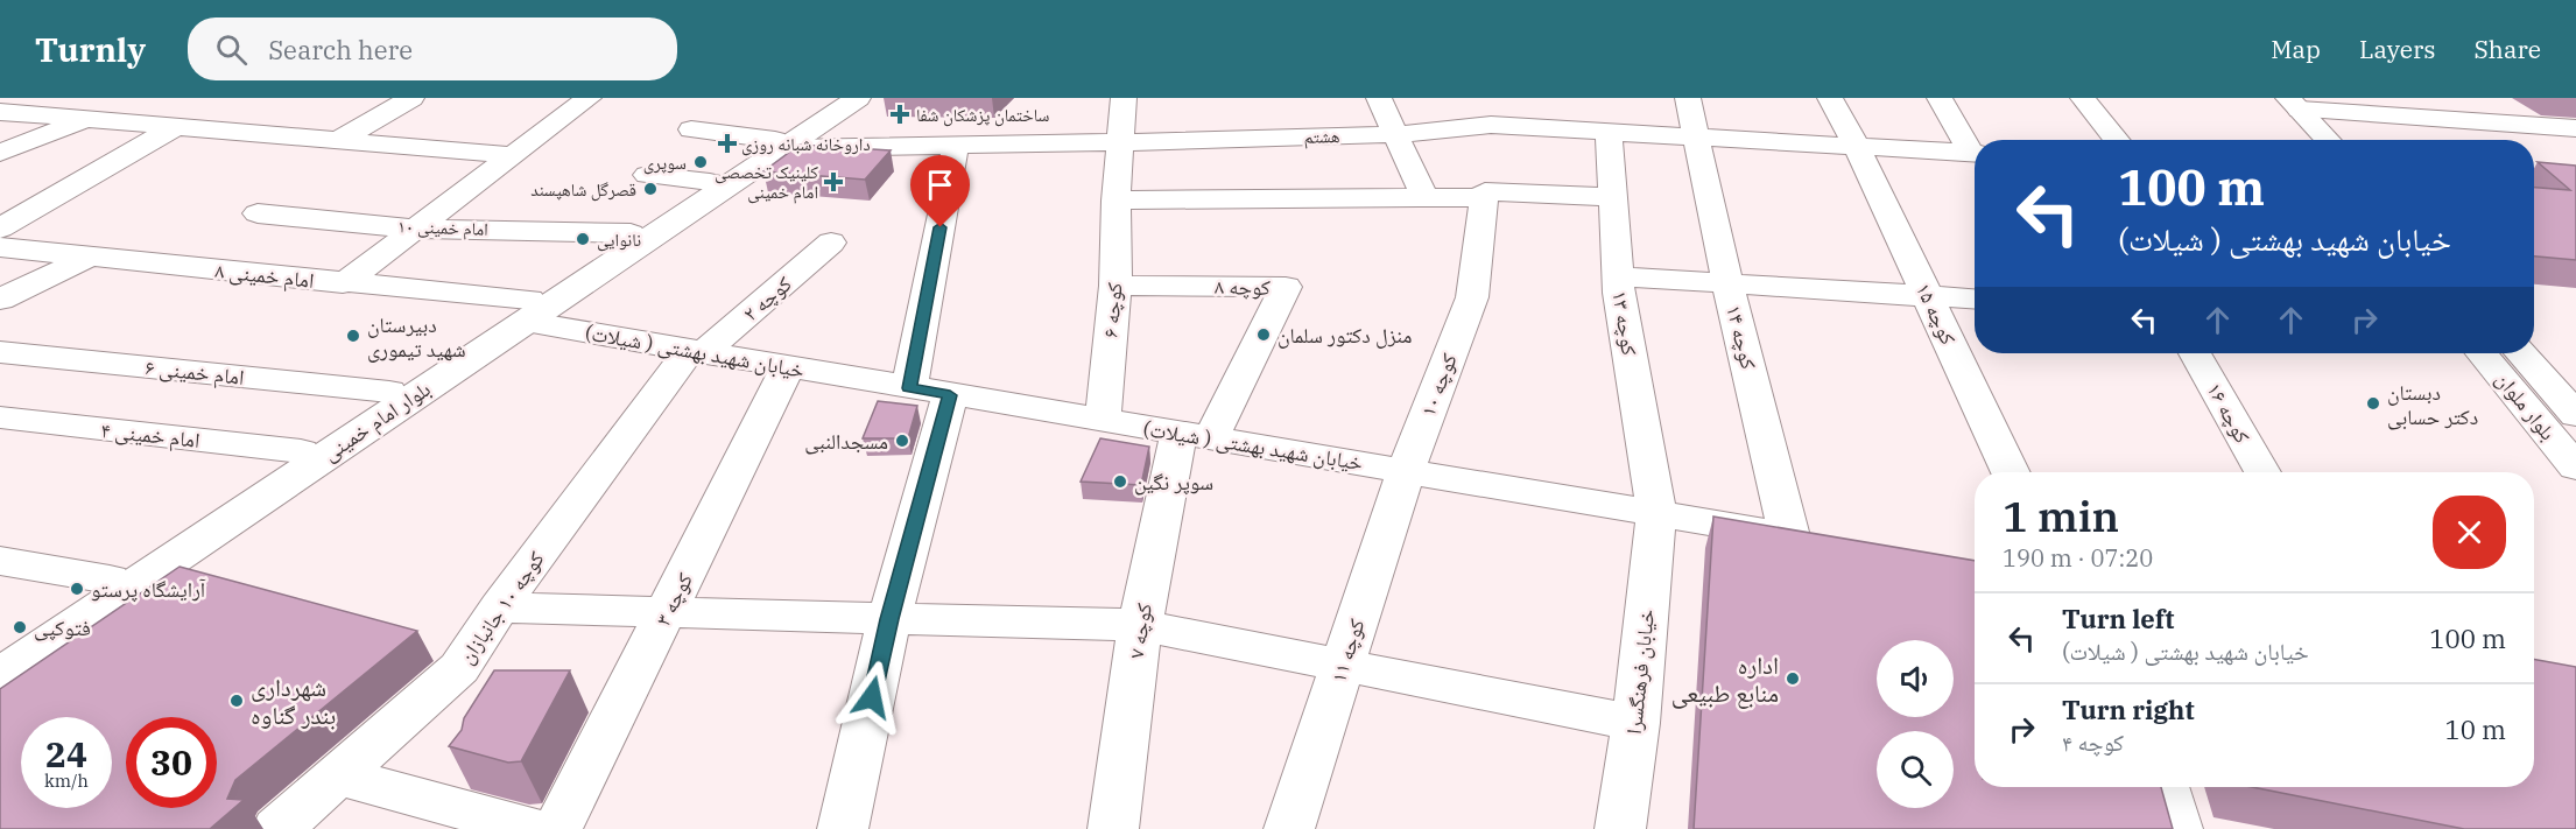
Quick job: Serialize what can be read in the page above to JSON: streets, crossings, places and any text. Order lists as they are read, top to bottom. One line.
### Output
{"streets":{"street":["هشتم","امام خمینی ۱۰","امام خمینی ۸","کوچه ۸","کوچه ۲","کوچه ۶","کوچه ۱۵","کوچه ۱۳","کوچه ۱۴","خیابان شهید بهشتی ( شیلات)","امام خمینی ۶","کوچه ۱۰","بلوار ملوان","کوچه ۱۶","بلوار امام خمینی","امام خمینی ۴","کوچه ۳","کوچه ۱۰ جانبازان","کوچه ۷","کوچه ۱۱","خیابان فرهنگسرا"]},"crossings":[["هشتم","کوچه ۶"],["هشتم","کوچه ۱۵"],["هشتم","کوچه ۱۳"],["هشتم","کوچه ۱۴"],["هشتم","بلوار امام خمینی"],["امام خمینی ۱۰","بلوار امام خمینی"],["امام خمینی ۸","خیابان شهید بهشتی ( شیلات)"],["امام خمینی ۸","بلوار امام خمینی"],["کوچه ۸","کوچه ۶"],["کوچه ۸","خیابان شهید بهشتی ( شیلات)"],["کوچه ۸","کوچه ۷"],["کوچه ۲","خیابان شهید بهشتی ( شیلات)"],["کوچه ۲","کوچه ۱۰ جانبازان"],["کوچه ۶","خیابان شهید بهشتی ( شیلات)"],["کوچه ۱۳","خیابان شهید بهشتی ( شیلات)"],["کوچه ۱۳","خیابان فرهنگسرا"],["کوچه ۱۴","خیابان شهید بهشتی ( شیلات)"],["خیابان شهید بهشتی ( شیلات)","کوچه ۱۰"],["خیابان شهید بهشتی ( شیلات)","بلوار امام خمینی"],["خیابان شهید بهشتی ( شیلات)","کوچه ۳"],["خیابان شهید بهشتی ( شیلات)","کوچه ۱۰ جانبازان"],["خیابان شهید بهشتی ( شیلات)","کوچه ۷"],["خیابان شهید بهشتی ( شیلات)","کوچه ۱۱"],["خیابان شهید بهشتی ( شیلات)","خیابان فرهنگسرا"],["امام خمینی ۶","بلوار امام خمینی"],["کوچه ۱۰","کوچه ۱۱"],["بلوار امام خمینی","امام خمینی ۴"]],"places":{"health":["ساختمان پزشکان شفا","داروخانه شبانه روزی","کلینیک تخصصی امام خمینی"],"other":["سوپری","قصرگل شاهپسند","نانوایی","منزل دکتور سلمان","دبیرستان شهید تیموری","دبستان دکتر حسابی","مسجدالنبی","سوپر نگین","آرایشگاه پرستو","فتوکپی","اداره منابع طبیعی","شهرداری بندر گناوه"]},"page":{"header":"Turnly","search":"Search here","nav":["Map","Layers","Share"],"turn":["100 m","خیابان شهید بهشتی ( شیلات)"],"heading":["1 min","190 m · 07:20"],"list":[{"name":"Turn left","note":"خیابان شهید بهشتی ( شیلات)","value":"100 m"},{"name":"Turn right","note":"کوچه ۴","value":"10 m"}],"speed":"24 km/h","limit":"30"}}
